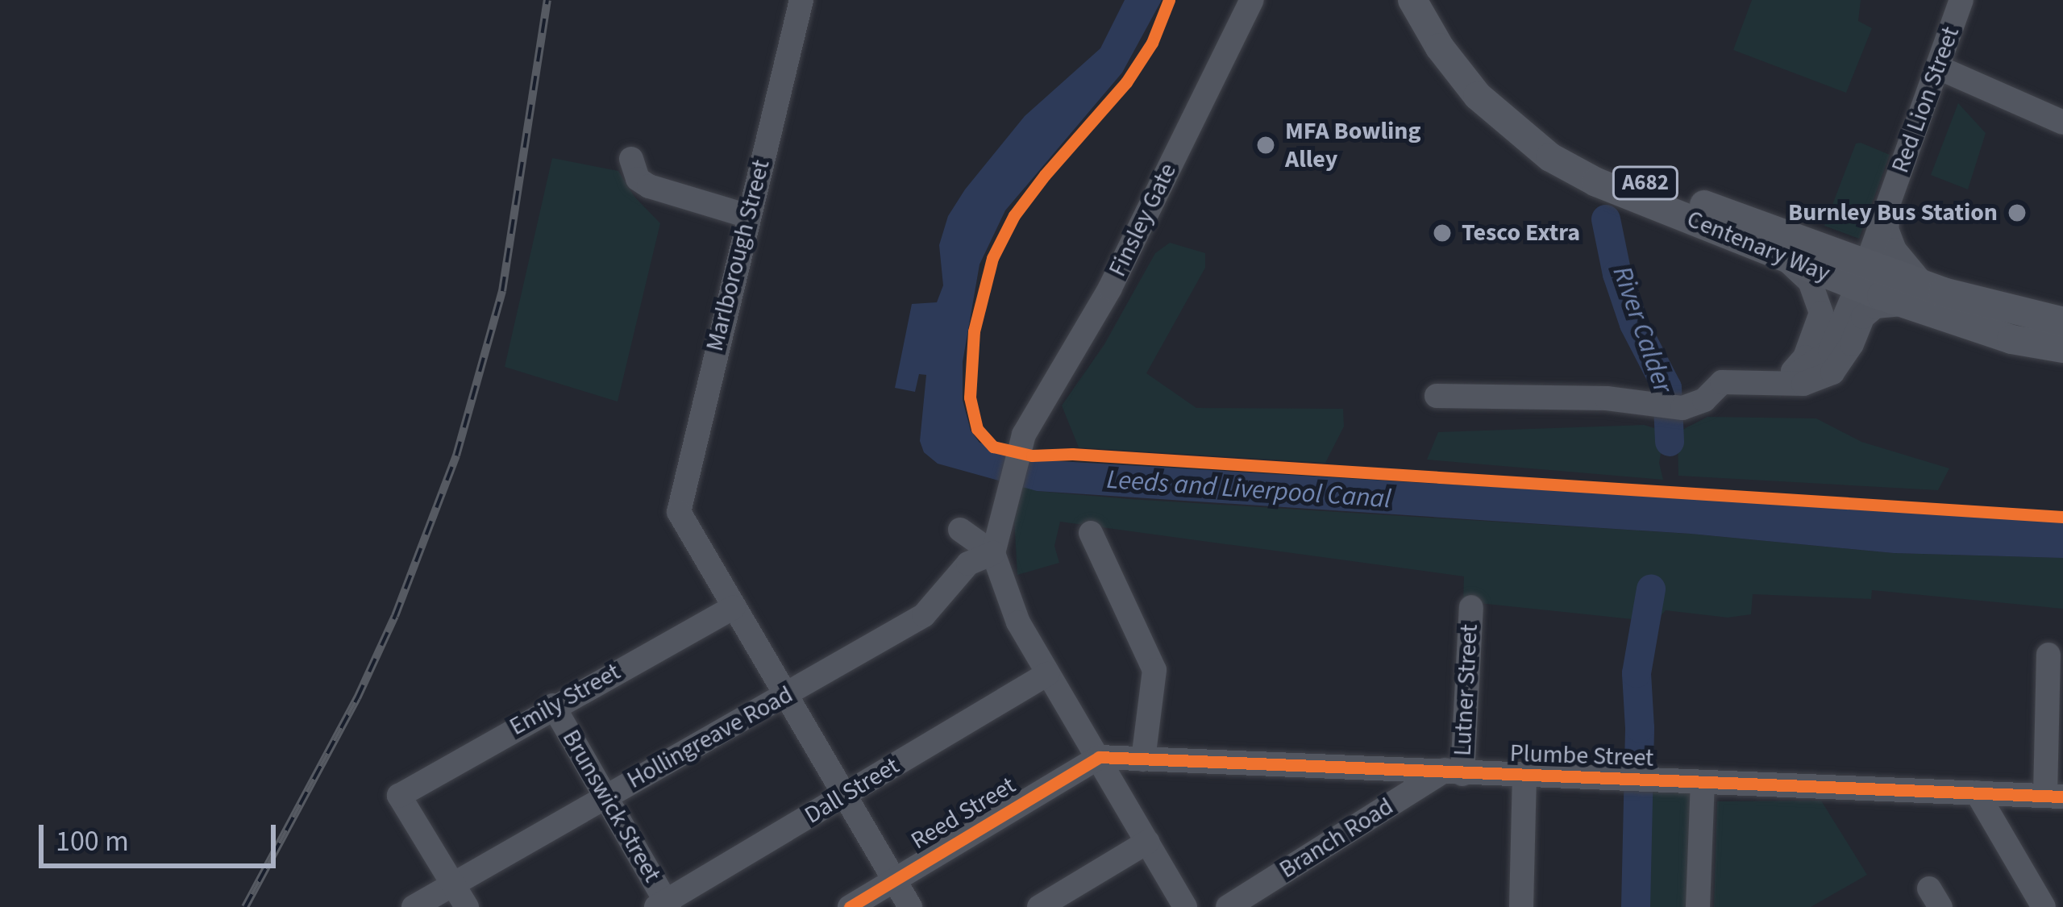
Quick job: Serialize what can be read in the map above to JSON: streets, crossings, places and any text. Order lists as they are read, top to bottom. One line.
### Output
{"streets":{"main road":["A682","Centenary Way"],"street":["Red Lion Street","Finsley Gate","Marlborough Street","Lutner Street","Emily Street","Hollingreave Road","Plumbe Street","Dall Street","Brunswick Street","Reed Street","Branch Road"]},"crossings":[["Red Lion Street","Centenary Way"],["A682","Centenary Way"],["Finsley Gate","Hollingreave Road"],["Marlborough Street","Emily Street"],["Lutner Street","Plumbe Street"],["Lutner Street","Branch Road"],["Emily Street","Hollingreave Road"],["Emily Street","Brunswick Street"],["Hollingreave Road","Brunswick Street"],["Plumbe Street","Reed Street"],["Plumbe Street","Branch Road"],["Dall Street","Brunswick Street"]],"water":["River Calder","Leeds and Liverpool Canal"],"places":["MFA Bowling Alley","Burnley Bus Station","Tesco Extra"],"scale_bar":"100 m"}
